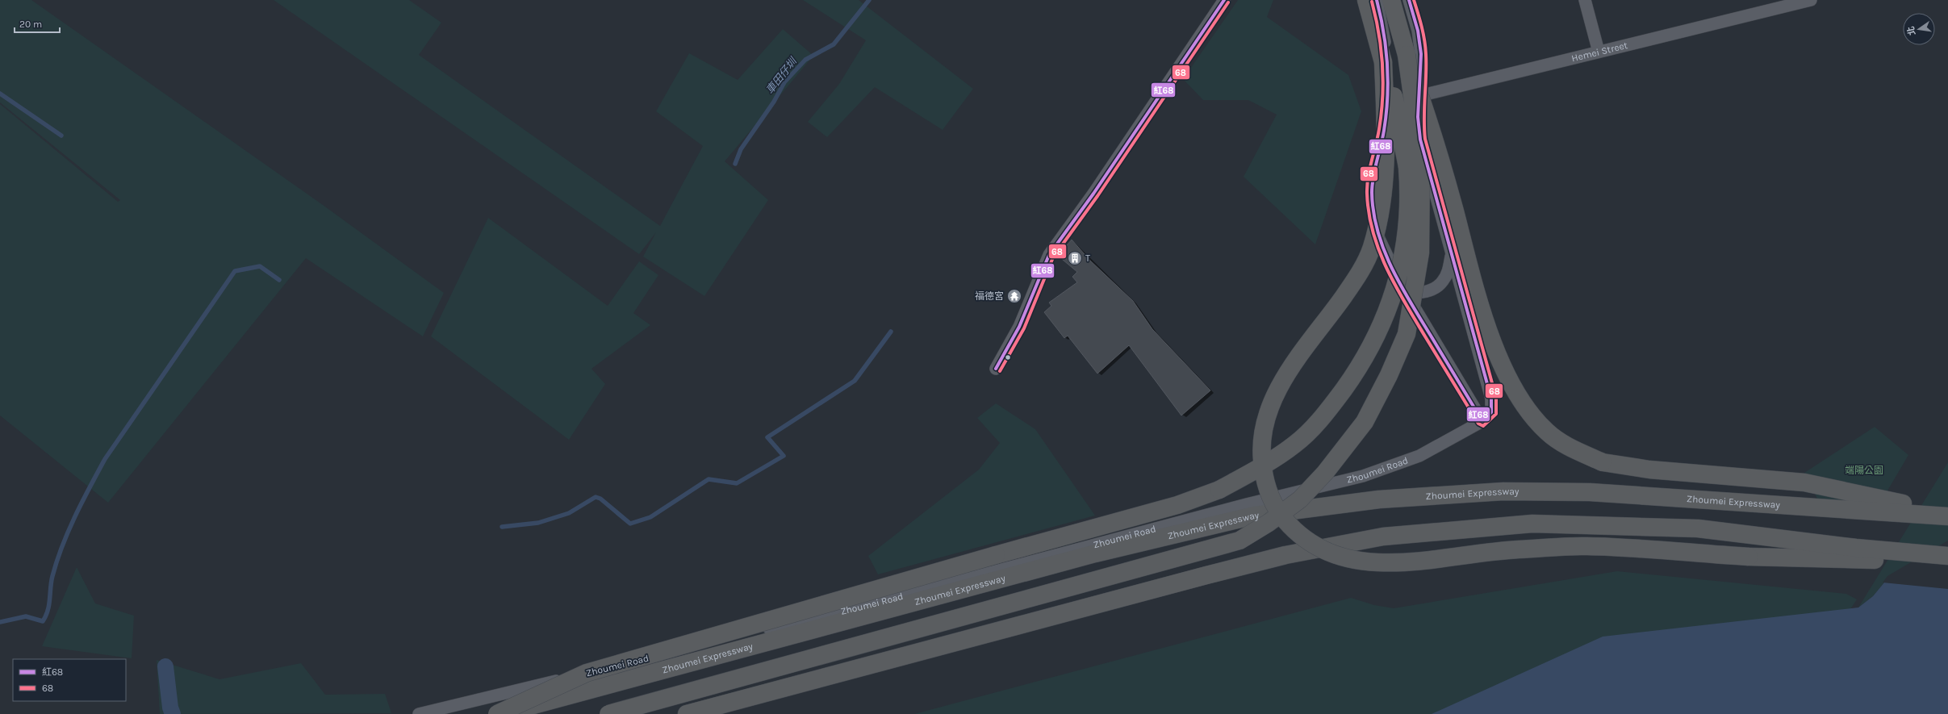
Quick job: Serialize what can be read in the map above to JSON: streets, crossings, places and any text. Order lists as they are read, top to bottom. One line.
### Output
{"streets":{"highway":["Zhoumei Expressway"],"street":["Hemei Street","Zhoumei Road"]},"crossings":[["Hemei Street","Zhoumei Road"]],"water":["車田仔圳"],"parks":["端陽公園"],"places":{"building":["T"],"temple":["福德宮"]},"lines":["transit line 紅68","transit line 68"],"legend":["紅68","68"],"scale_bar":"20 m","north":"left"}
